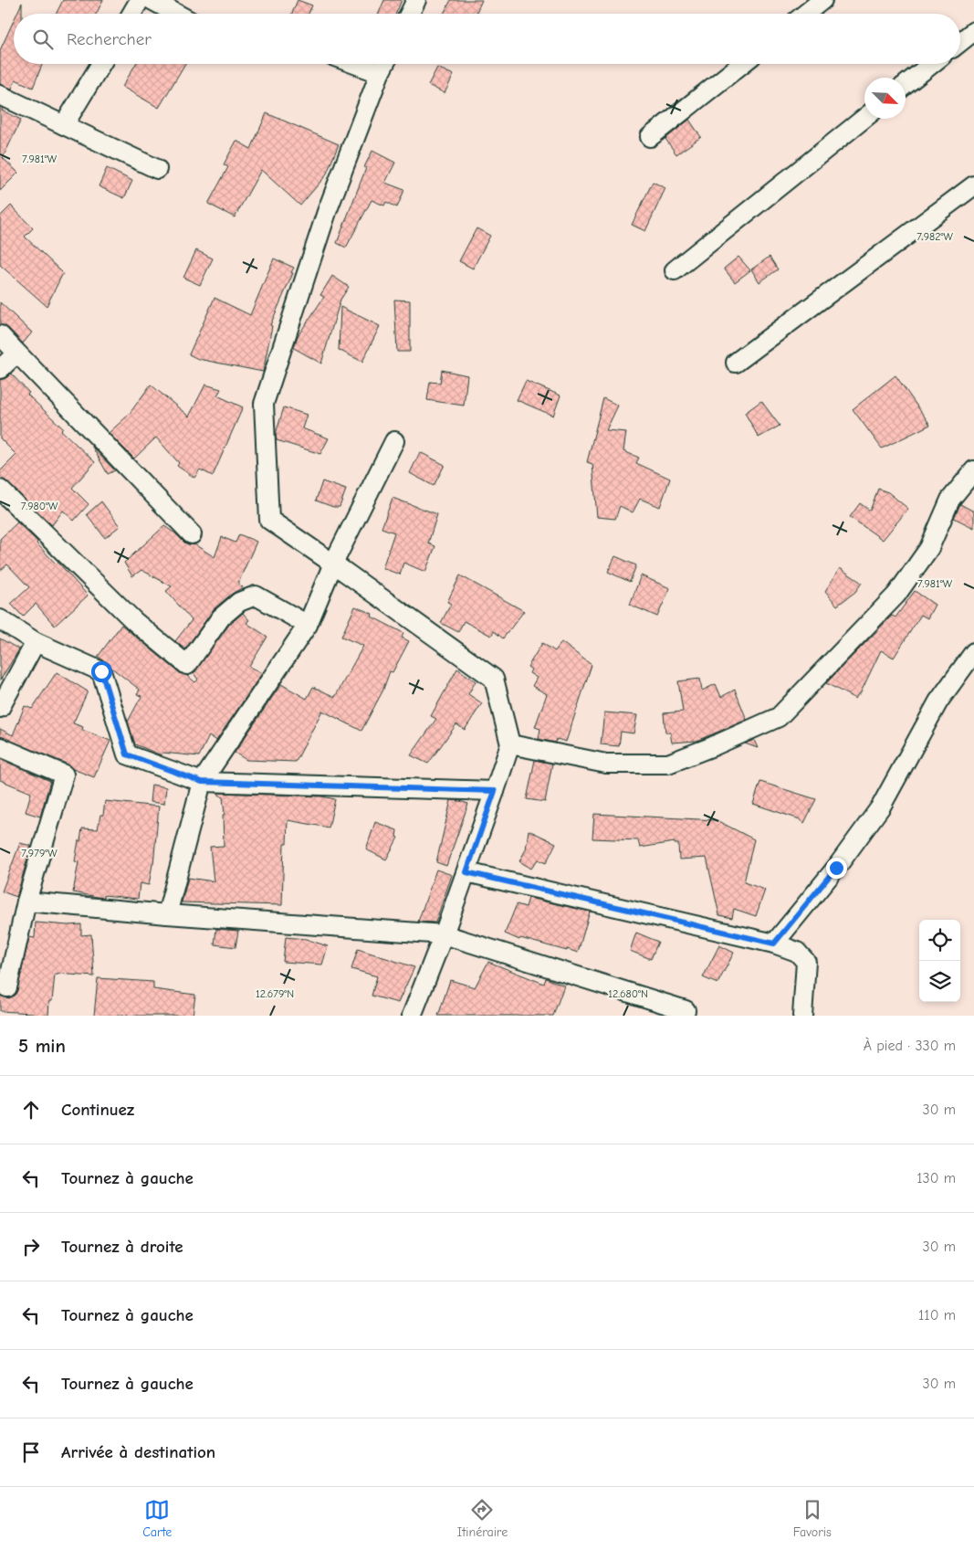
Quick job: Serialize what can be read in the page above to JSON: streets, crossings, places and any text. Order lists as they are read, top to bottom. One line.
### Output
{"north":"bottom right","page":{"search":"Rechercher","heading":["5 min","À pied · 330 m"],"list":[["Continuez","30 m"],["Tournez à gauche","130 m"],["Tournez à droite","30 m"],["Tournez à gauche","110 m"],["Tournez à gauche","30 m"],"Arrivée à destination"],"nav":["Carte","Itinéraire","Favoris"]},"coordinates":["7.981°W","7.982°W","7.980°W","7.979°W","12.679°N","12.680°N"]}
